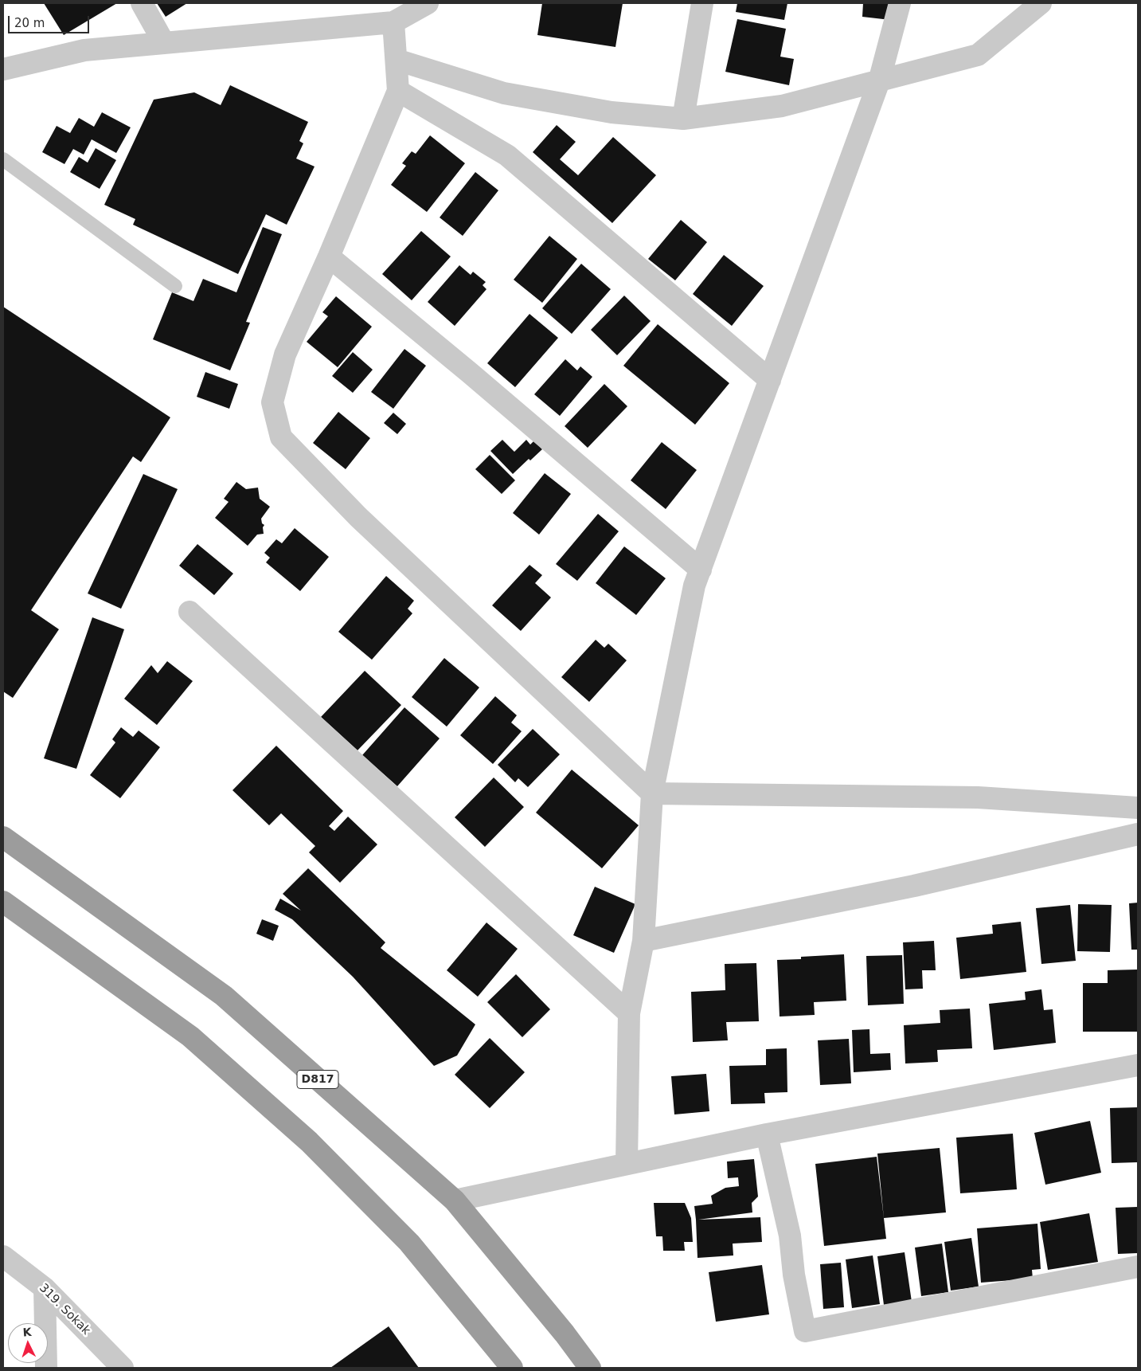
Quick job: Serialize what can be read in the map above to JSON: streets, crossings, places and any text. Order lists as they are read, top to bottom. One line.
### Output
{"streets":{"highway":["D817"],"street":["319. Sokak"]},"scale_bar":"20 m","north":"top"}
